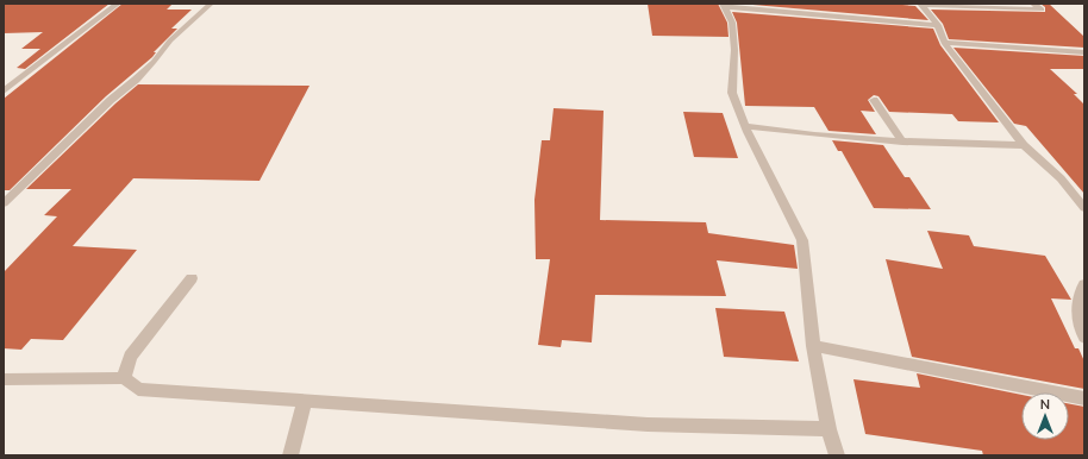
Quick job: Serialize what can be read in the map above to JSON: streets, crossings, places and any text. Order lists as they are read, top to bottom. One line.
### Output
{"north":"top"}
